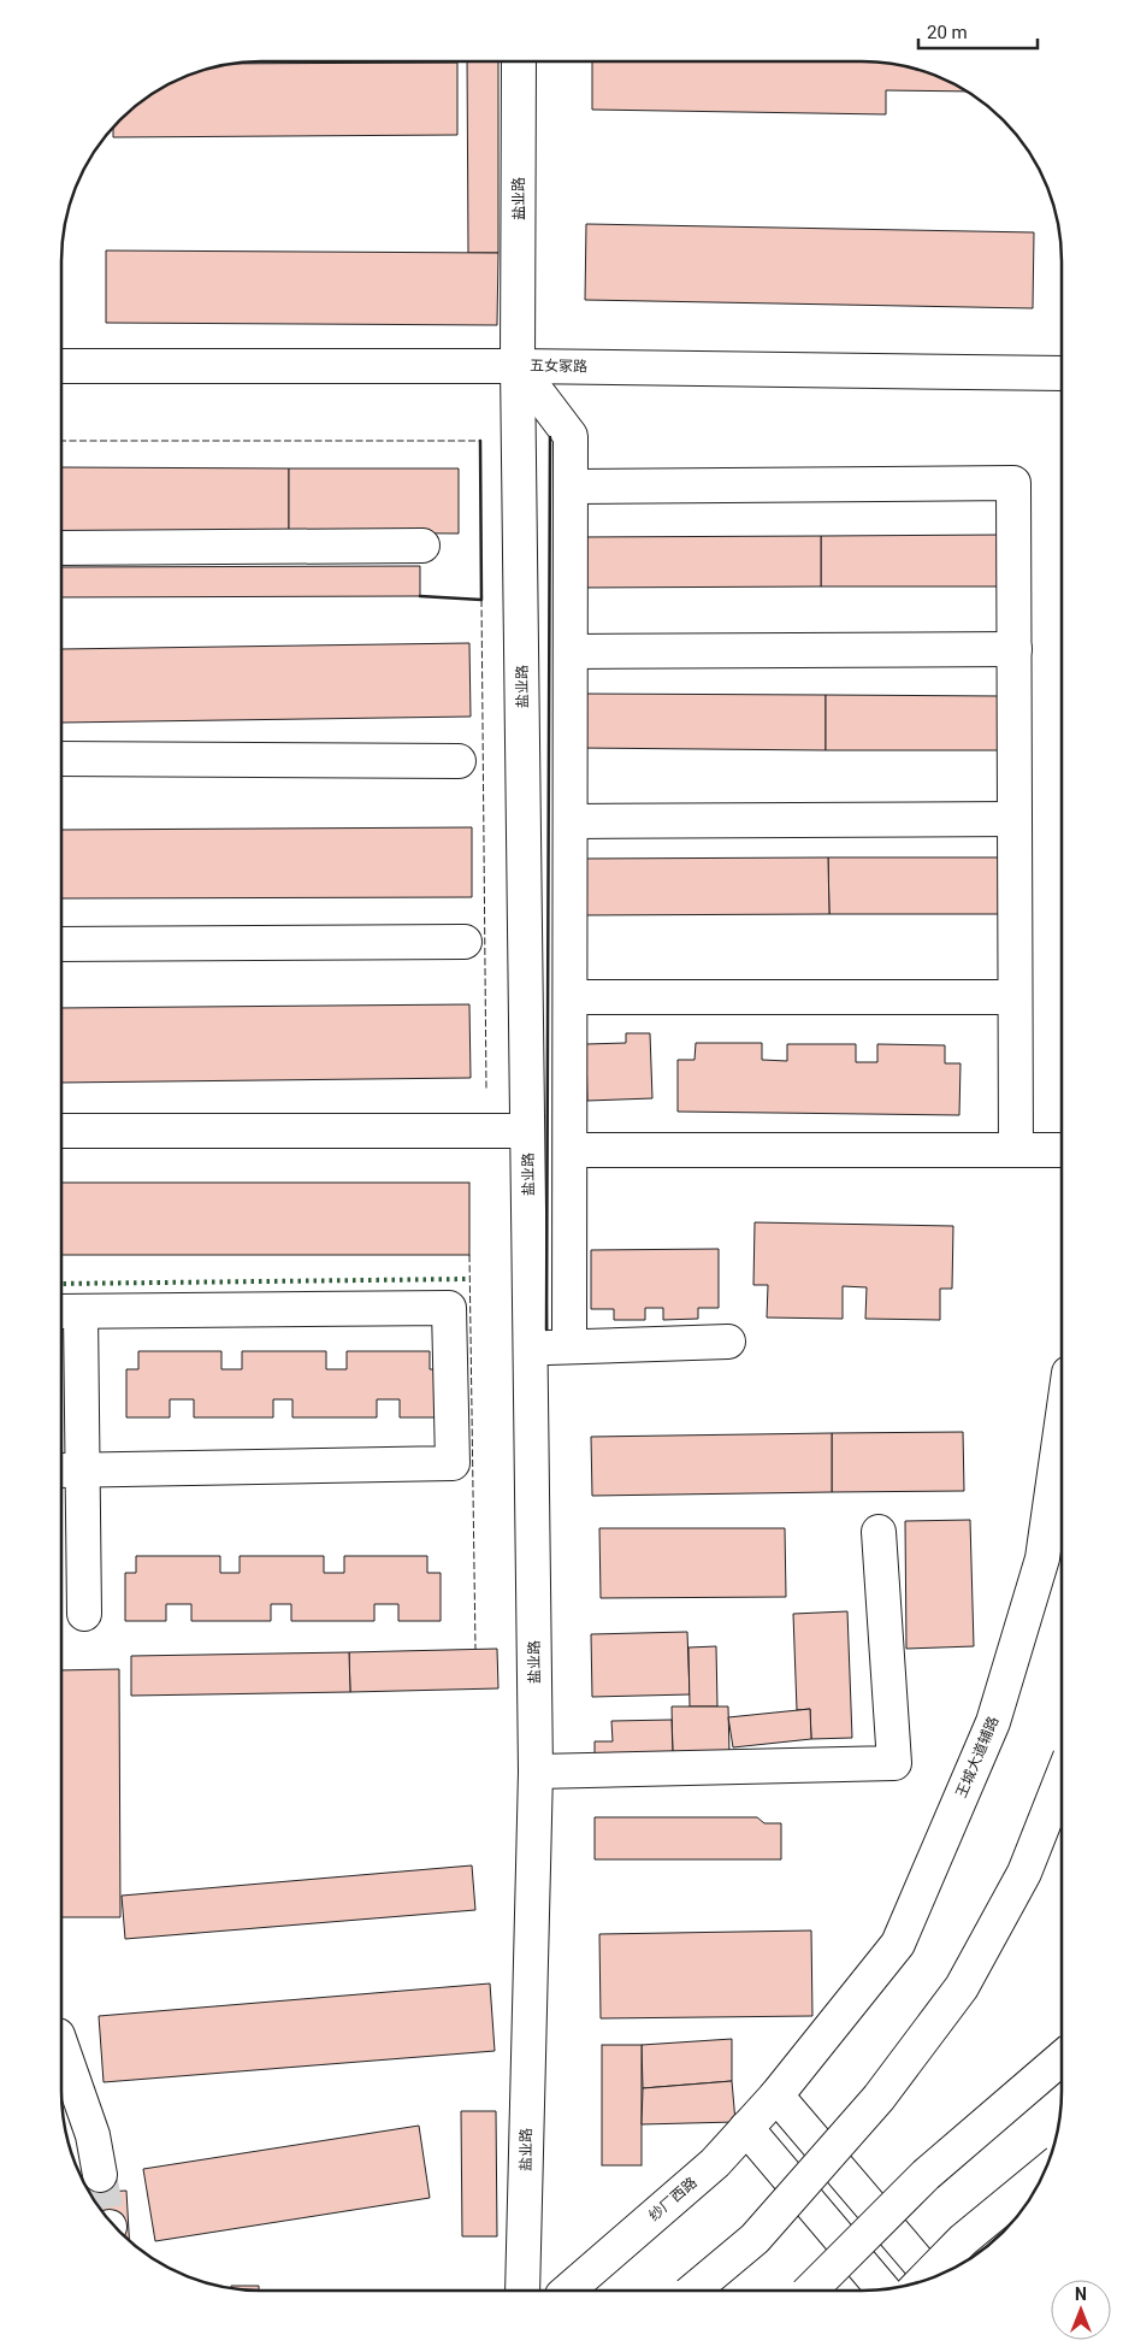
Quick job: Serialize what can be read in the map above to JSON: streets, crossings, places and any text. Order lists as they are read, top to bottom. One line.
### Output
{"streets":{"main road":["盐业路","五女冢路","王城大道辅路","纱厂西路"]},"crossings":[["盐业路","五女冢路"],["王城大道辅路","纱厂西路"]],"scale_bar":"20 m","north":"top"}
